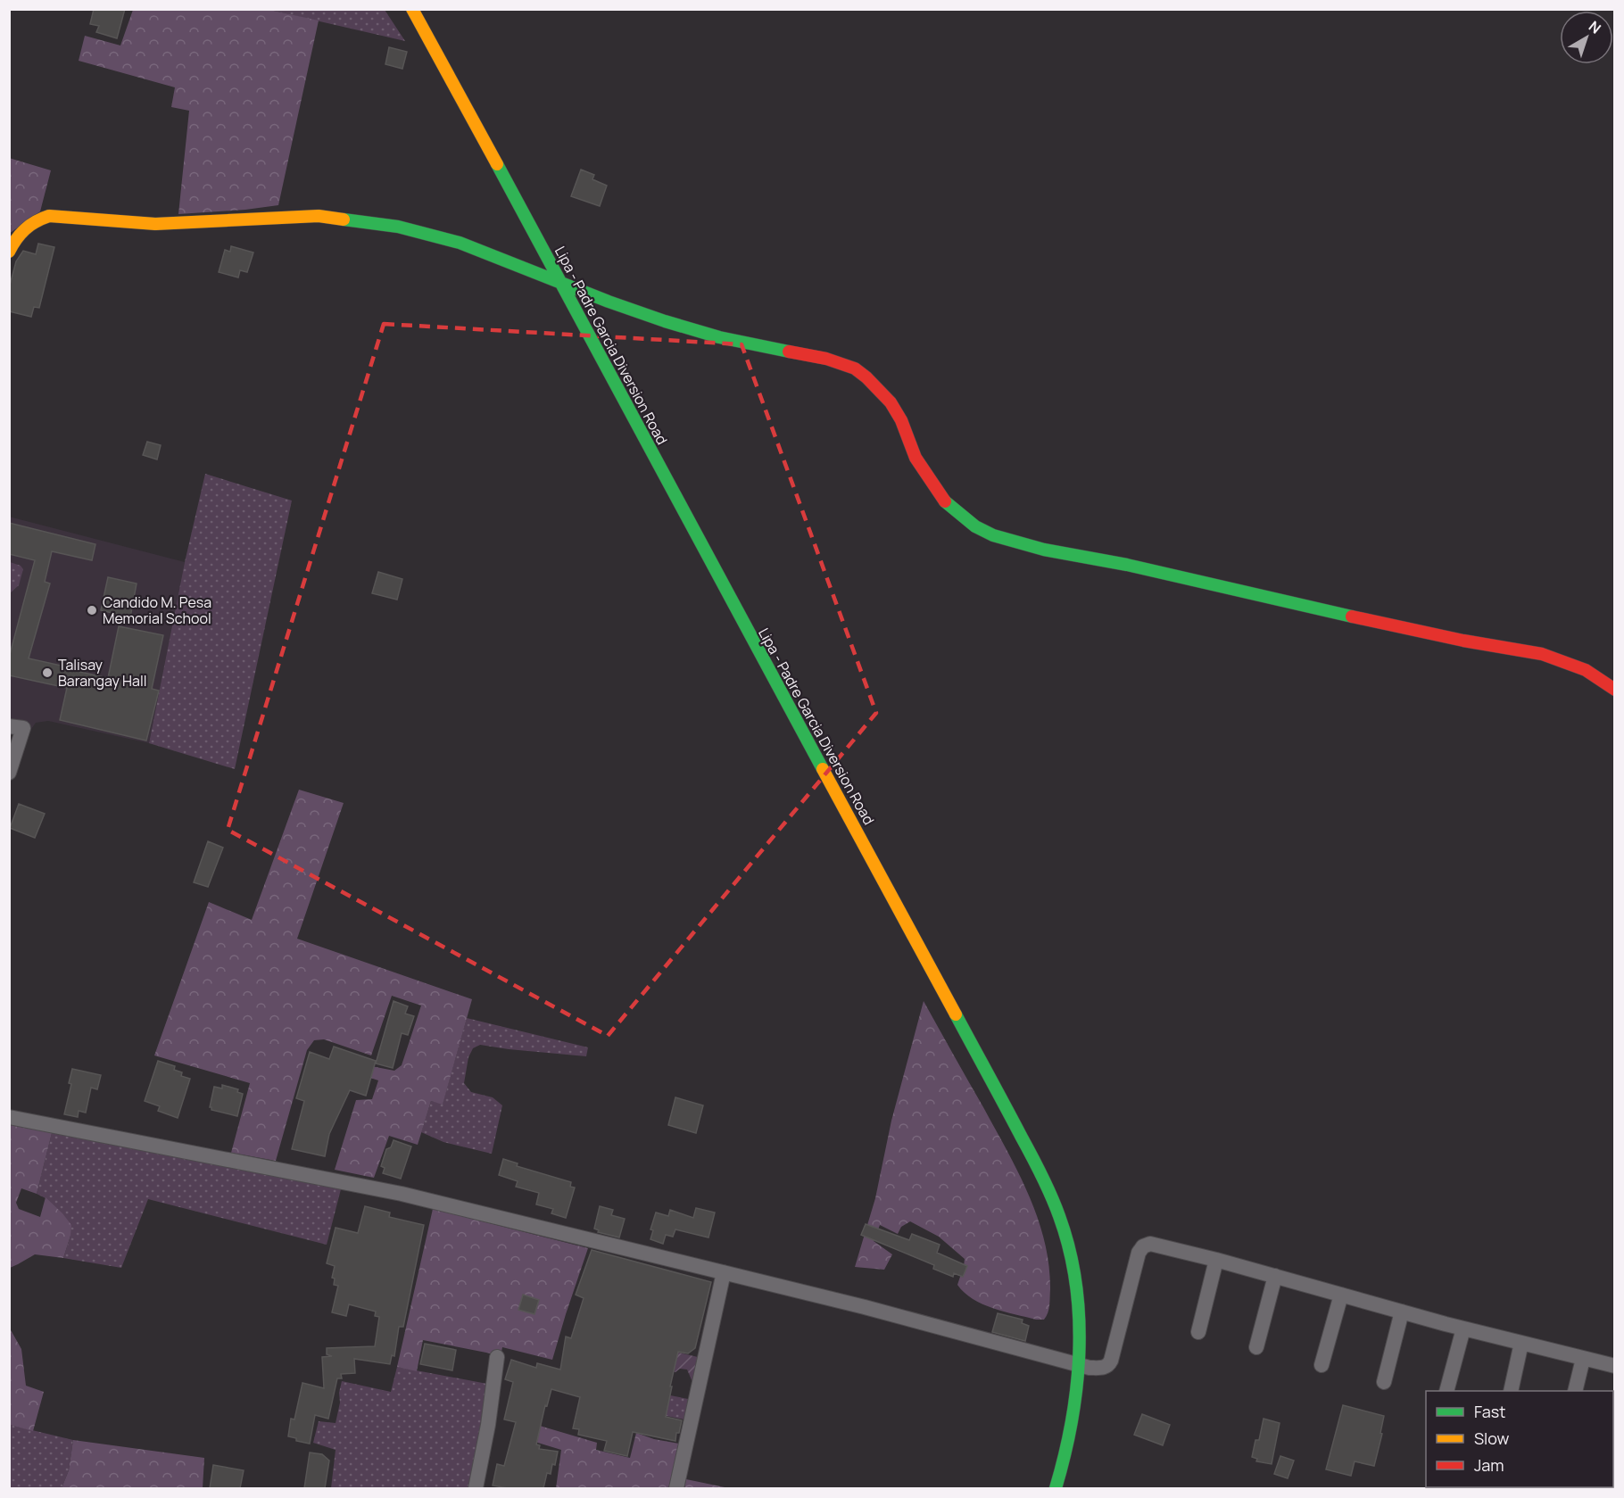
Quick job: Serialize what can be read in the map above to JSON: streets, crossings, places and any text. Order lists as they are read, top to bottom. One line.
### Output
{"streets":{"street":["Lipa - Padre Garcia Diversion Road"]},"places":["Candido M. Pesa Memorial School","Talisay Barangay Hall"],"legend":["Fast","Slow","Jam"],"north":"top right"}
